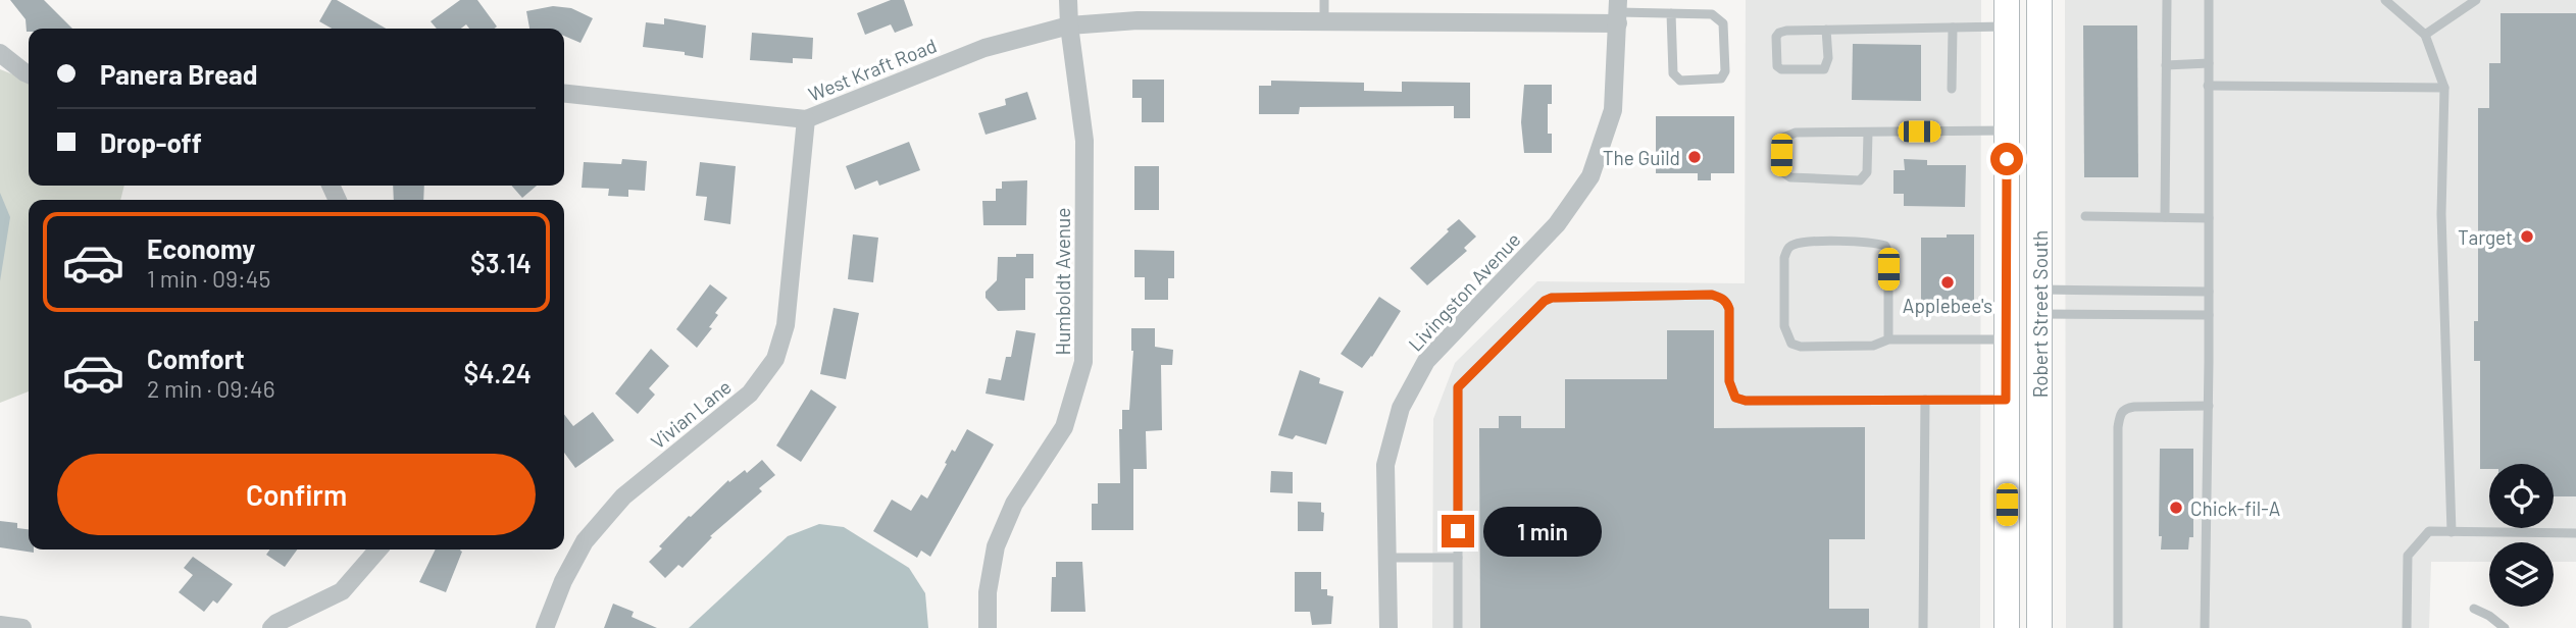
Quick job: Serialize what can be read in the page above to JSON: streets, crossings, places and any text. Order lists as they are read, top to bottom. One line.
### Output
{"streets":{"main road":["Robert Street South"],"street":["West Kraft Road","Humboldt Avenue","Livingston Avenue","Vivian Lane"]},"crossings":[["West Kraft Road","Humboldt Avenue"],["West Kraft Road","Livingston Avenue"],["West Kraft Road","Vivian Lane"]],"places":["The Guild","Target","Applebee's","Chick-fil-A"],"page":{"banner":["Panera Bread","Drop-off"],"list":[{"name":"Economy","note":"1 min · 09:45","value":"$3.14"},{"name":"Comfort","note":"2 min · 09:46","value":"$4.24"}],"buttons":"Confirm","bubble":"1 min"}}
